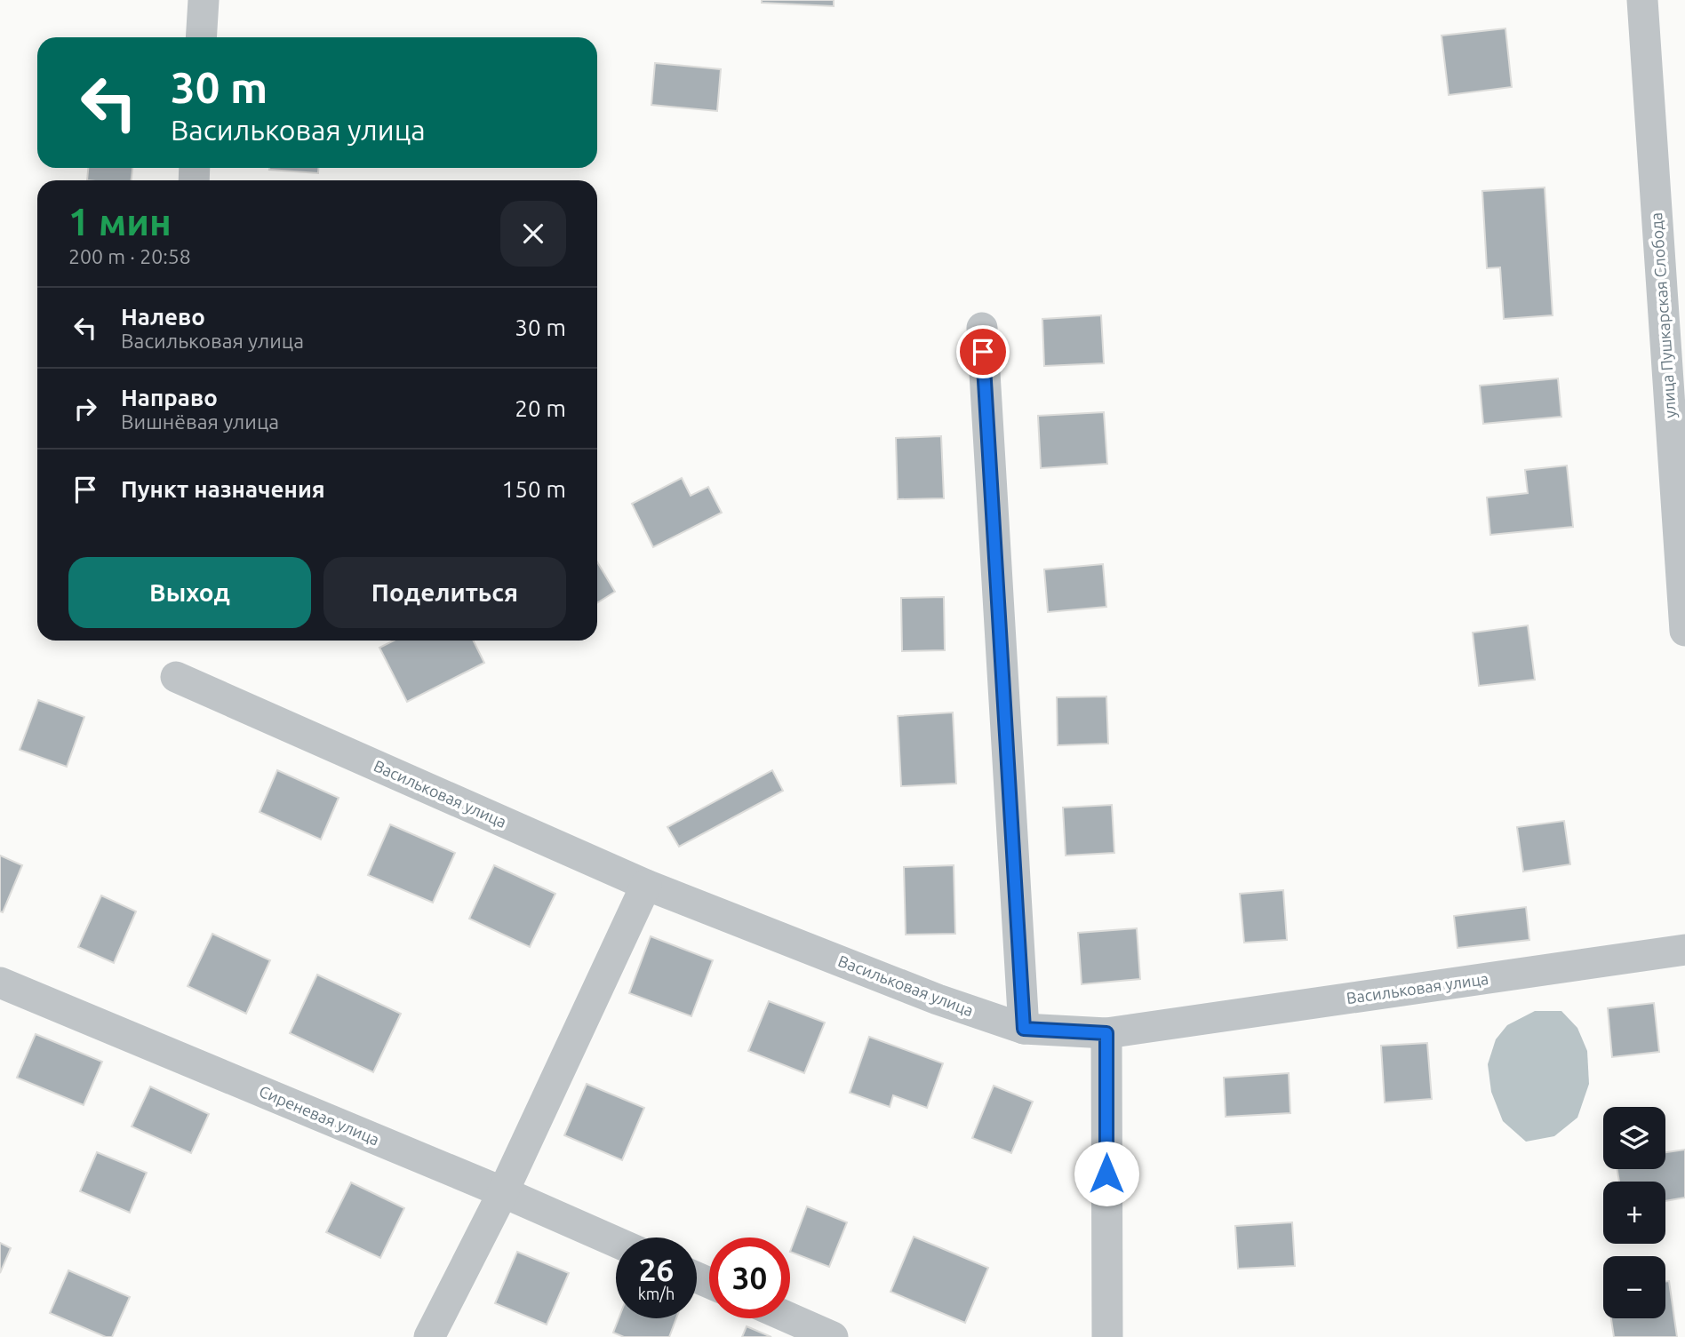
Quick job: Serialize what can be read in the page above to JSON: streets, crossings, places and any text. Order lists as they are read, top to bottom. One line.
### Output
{"streets":{"street":["улица Пушкарская Слобода","Васильковая улица","Сиреневая улица"]},"page":{"turn":["30 m","Васильковая улица"],"heading":["1 мин","200 m · 20:58"],"list":[{"name":"Налево","note":"Васильковая улица","value":"30 m"},{"name":"Направо","note":"Вишнёвая улица","value":"20 m"},{"name":"Пункт назначения","value":"150 m"}],"buttons":["Выход","Поделиться"],"map_buttons":["+","−"],"speed":"26 km/h","limit":"30"}}
